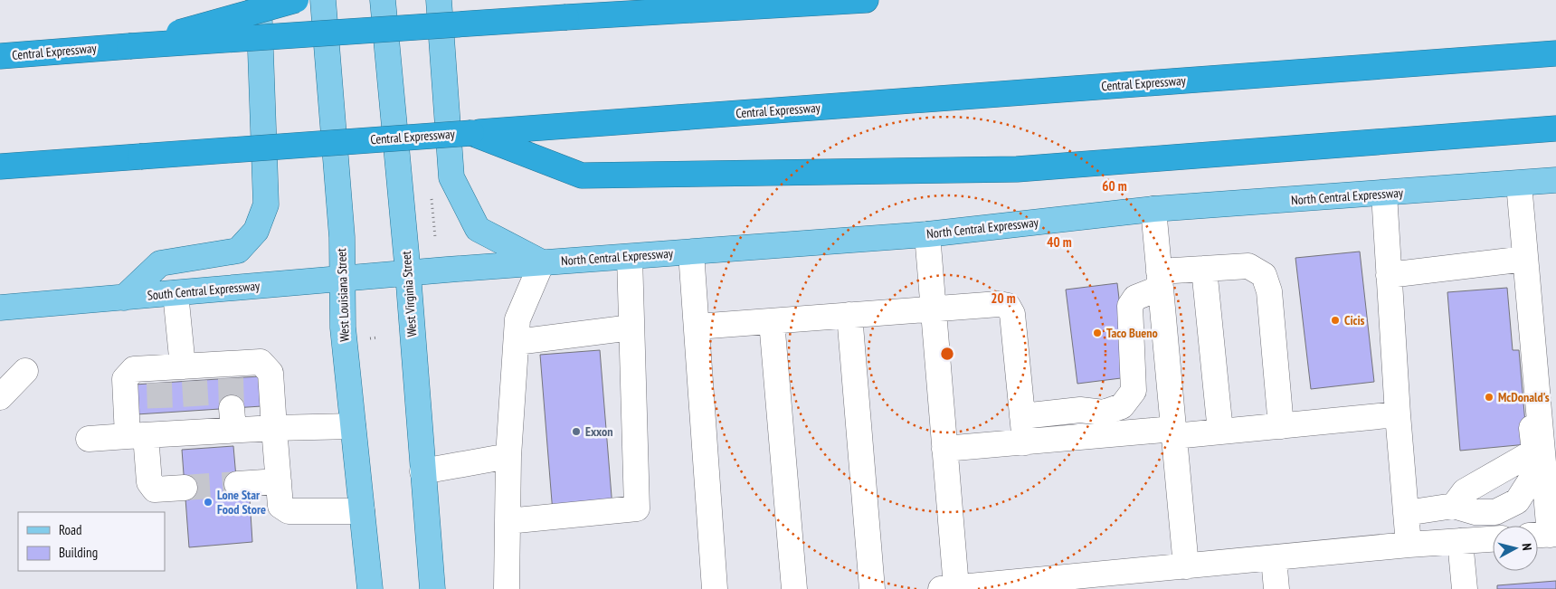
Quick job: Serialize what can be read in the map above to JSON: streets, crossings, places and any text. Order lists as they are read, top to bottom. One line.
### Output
{"streets":{"highway":["Central Expressway"],"main road":["North Central Expressway","South Central Expressway","West Virginia Street","West Louisiana Street"]},"crossings":[["North Central Expressway","South Central Expressway"],["North Central Expressway","West Virginia Street"],["South Central Expressway","West Virginia Street"],["South Central Expressway","West Louisiana Street"]],"places":["Cicis","Taco Bueno","McDonald's","Exxon","Lone Star Food Store"],"legend":["Road","Building"],"north":"right","rings":["60 m","40 m","20 m"]}
